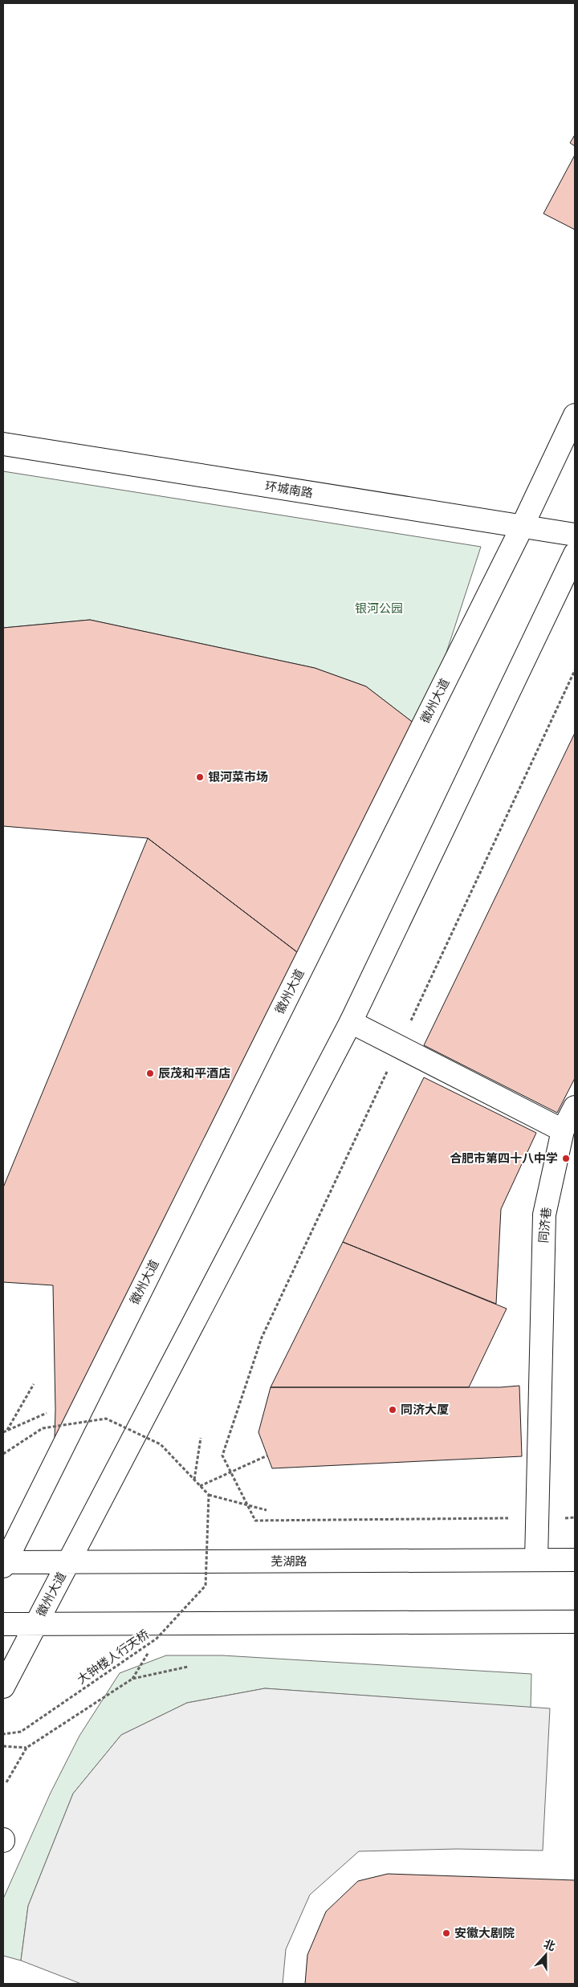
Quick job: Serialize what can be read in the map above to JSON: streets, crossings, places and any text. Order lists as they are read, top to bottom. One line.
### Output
{"streets":{"main road":["环城南路","徽州大道","同济巷","芜湖路"],"path":["大钟楼人行天桥"]},"crossings":[["环城南路","徽州大道"],["徽州大道","芜湖路"],["同济巷","芜湖路"]],"parks":["银河公园"],"places":["银河菜市场","辰茂和平酒店","合肥市第四十八中学","同济大厦","安徽大剧院"],"north":"top"}
